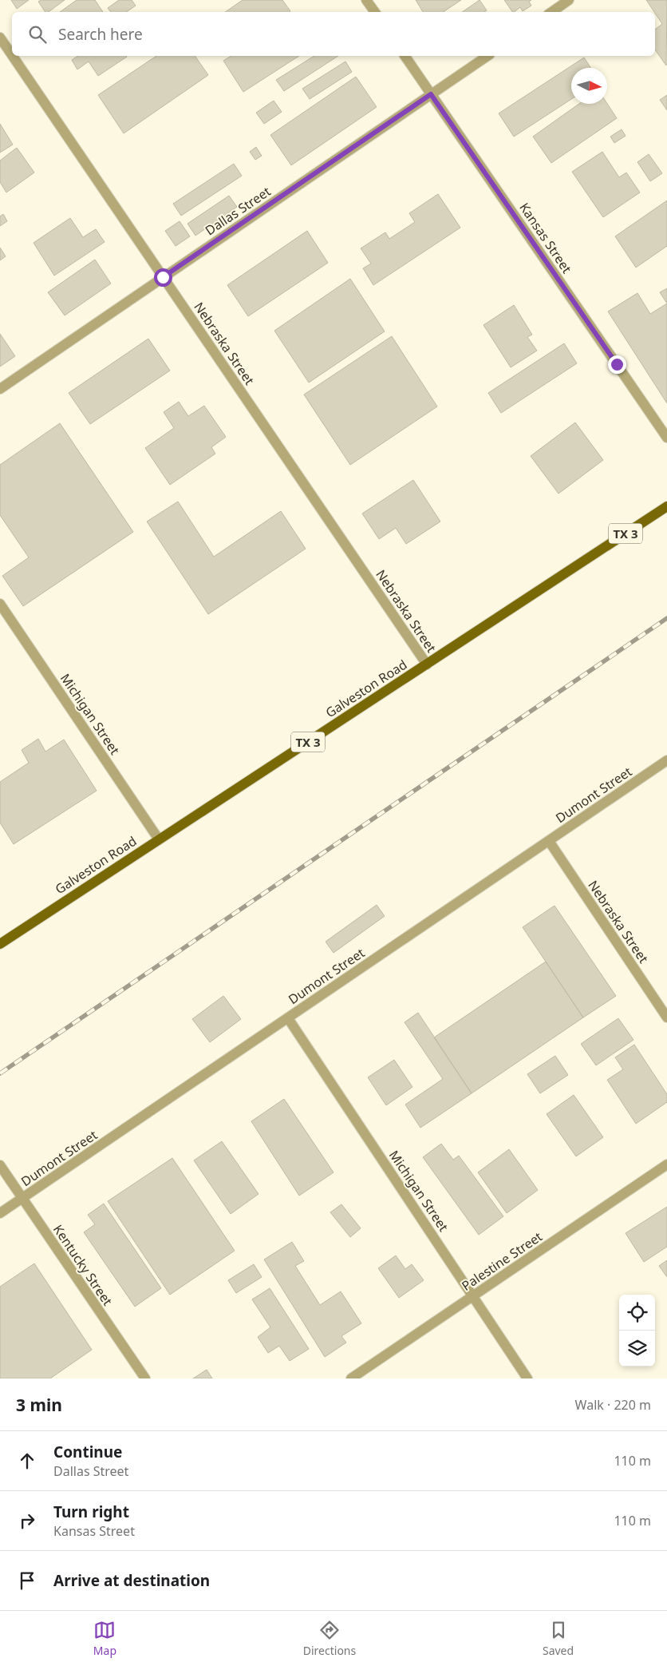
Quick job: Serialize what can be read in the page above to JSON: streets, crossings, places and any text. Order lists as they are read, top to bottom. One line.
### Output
{"streets":{"main road":["TX 3","Galveston Road"],"street":["Dallas Street","Kansas Street","Nebraska Street","Michigan Street","Dumont Street","Palestine Street","Kentucky Street"]},"crossings":[["Dallas Street","Kansas Street"],["Dallas Street","Nebraska Street"],["Nebraska Street","Galveston Road"],["Nebraska Street","Dumont Street"],["Galveston Road","Michigan Street"],["Michigan Street","Dumont Street"],["Michigan Street","Palestine Street"],["Dumont Street","Kentucky Street"]],"north":"right","page":{"search":"Search here","heading":["3 min","Walk · 220 m"],"list":[["Continue","Dallas Street","110 m"],["Turn right","Kansas Street","110 m"],"Arrive at destination"],"nav":["Map","Directions","Saved"]}}
